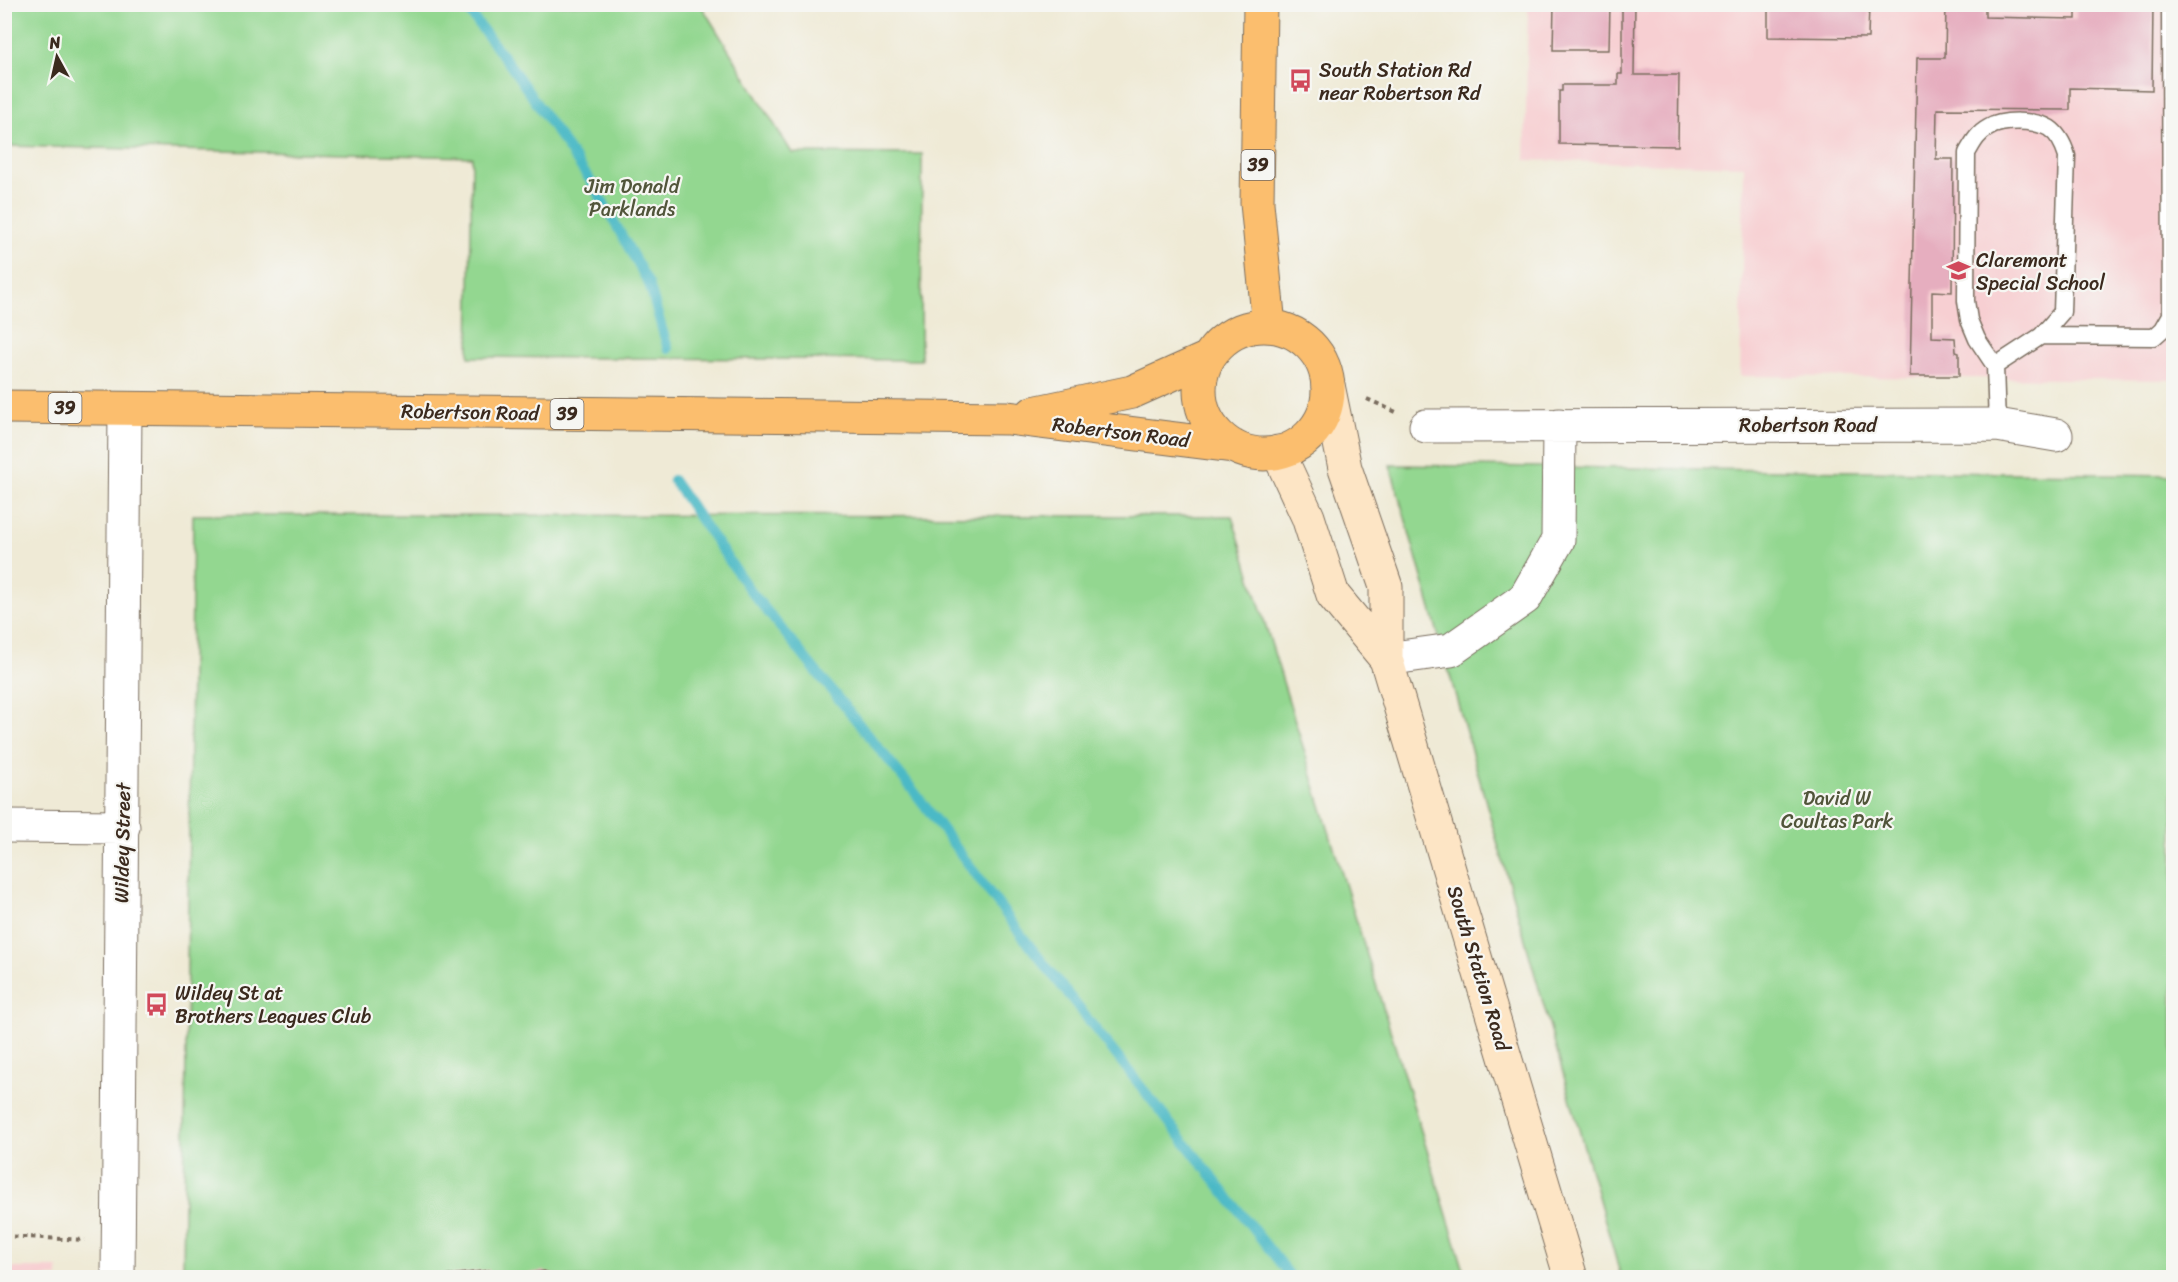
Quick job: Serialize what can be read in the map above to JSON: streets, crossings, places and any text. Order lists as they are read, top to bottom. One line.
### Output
{"streets":{"main road":["39","Robertson Road","South Station Road"],"street":["Wildey Street"]},"crossings":[["39","Robertson Road"],["39","South Station Road"],["Robertson Road","Wildey Street"],["Robertson Road","South Station Road"]],"parks":["Jim Donald Parklands","David W Coultas Park"],"places":{"bus stop":["South Station Rd near Robertson Rd","Wildey St at Brothers Leagues Club"],"school or university":["Claremont Special School"]},"north":"top"}
